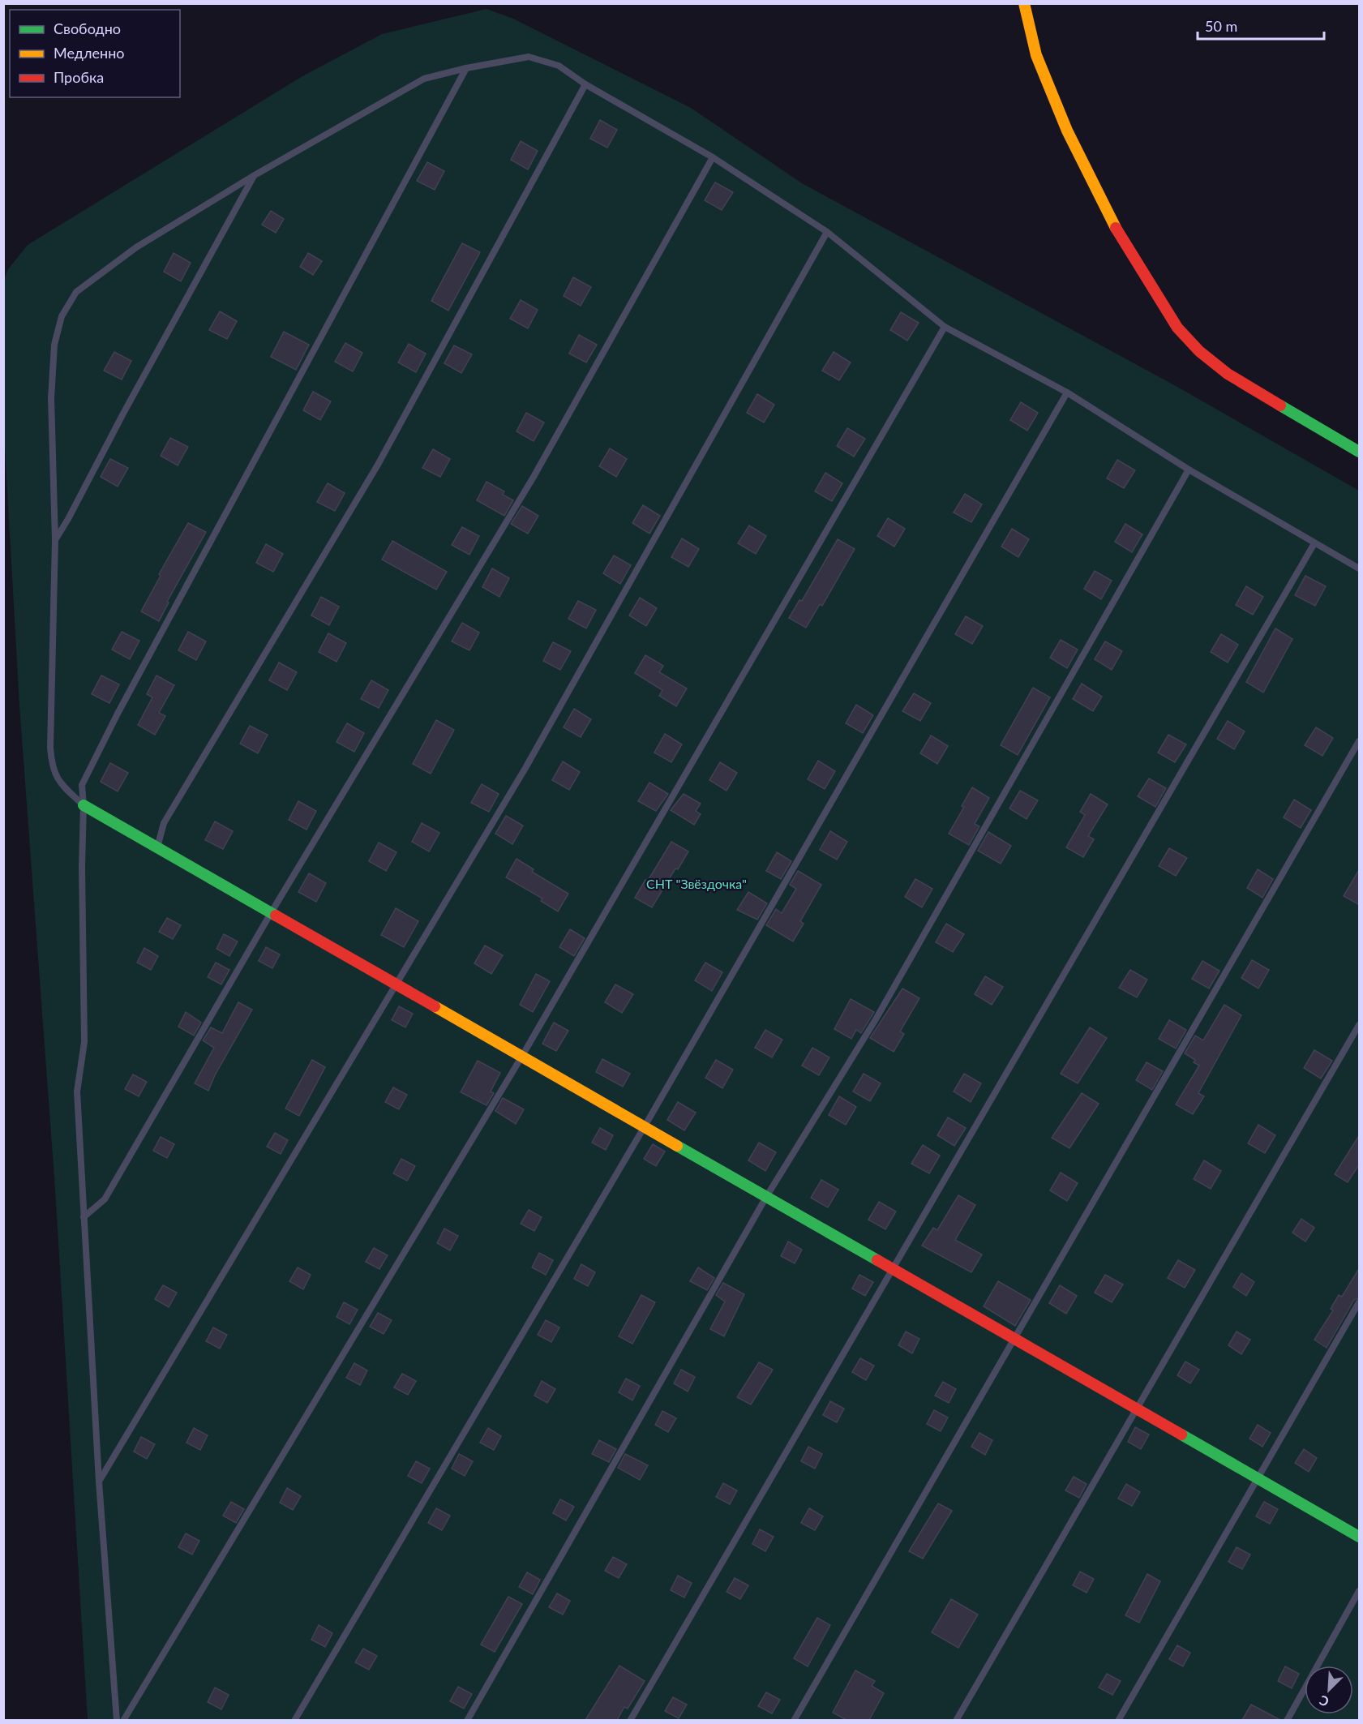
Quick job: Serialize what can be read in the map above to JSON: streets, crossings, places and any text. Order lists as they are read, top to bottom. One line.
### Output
{"parks":["СНТ \"Звёздочка\""],"legend":["Свободно","Медленно","Пробка"],"scale_bar":"50 m","north":"bottom left"}
